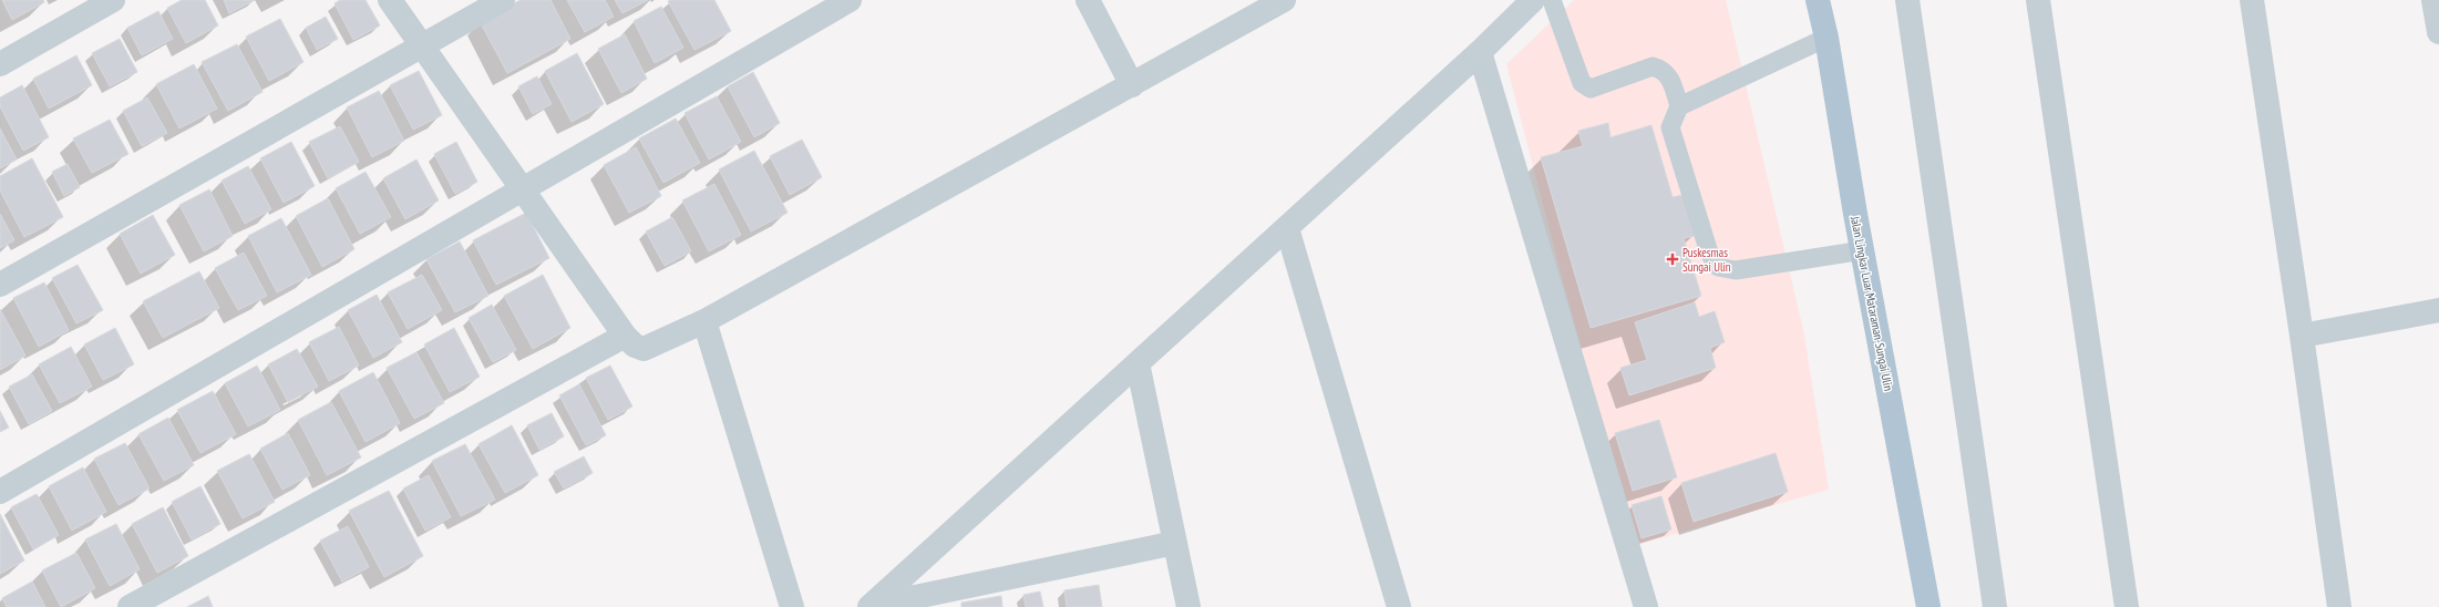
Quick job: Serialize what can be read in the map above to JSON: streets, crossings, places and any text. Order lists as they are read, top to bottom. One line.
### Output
{"streets":{"main road":["Jalan Lingkar Luar Mataraman-Sungai Ulin"]},"places":{"health":["Puskesmas Sungai Ulin"]}}
